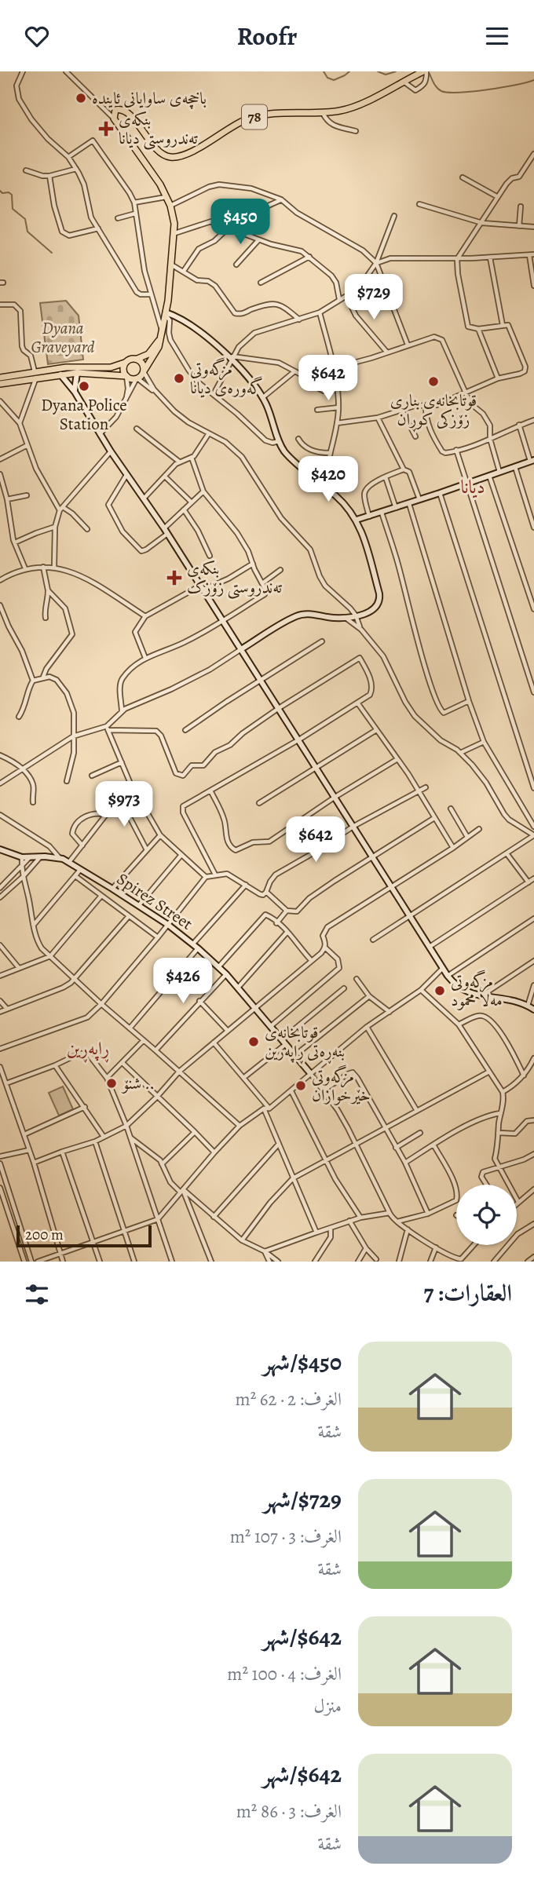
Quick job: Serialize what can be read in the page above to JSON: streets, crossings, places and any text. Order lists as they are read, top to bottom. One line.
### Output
{"streets":{"main road":["78"],"street":["Spirez Street"]},"districts":["دیانا","ڕاپەڕین"],"parks":["Dyana Graveyard"],"places":{"other":["باخچەی ساوایانی ئایندە","مزگەوتی گەورەی دیانا","قوتابخانەی بناری زۆزکی کوڕان","Dyana Police Station","مزگه‌وتی مه‌لا محمود","قوتابخانەی بنەڕەتی ڕاپەرین","شنۆ ..","مزگەوتی خێرخوازان"],"health":["بنکەی تەندروستی دیانا","بنکەی تەندروستی زۆزک"]},"scale_bar":"200 m","page":{"header":"Roofr","price":["$450","$729","$642","$420","$973","$642","$426"],"scale":"200 m","heading":"العقارات: 7","list":[{"name":"$450/شهر","note":"الغرف: 2 · 62 m² · شقة"},{"name":"$729/شهر","note":"الغرف: 3 · 107 m² · شقة"},{"name":"$642/شهر","note":"الغرف: 4 · 100 m² · منزل"},{"name":"$642/شهر","note":"الغرف: 3 · 86 m² · شقة"}]}}
